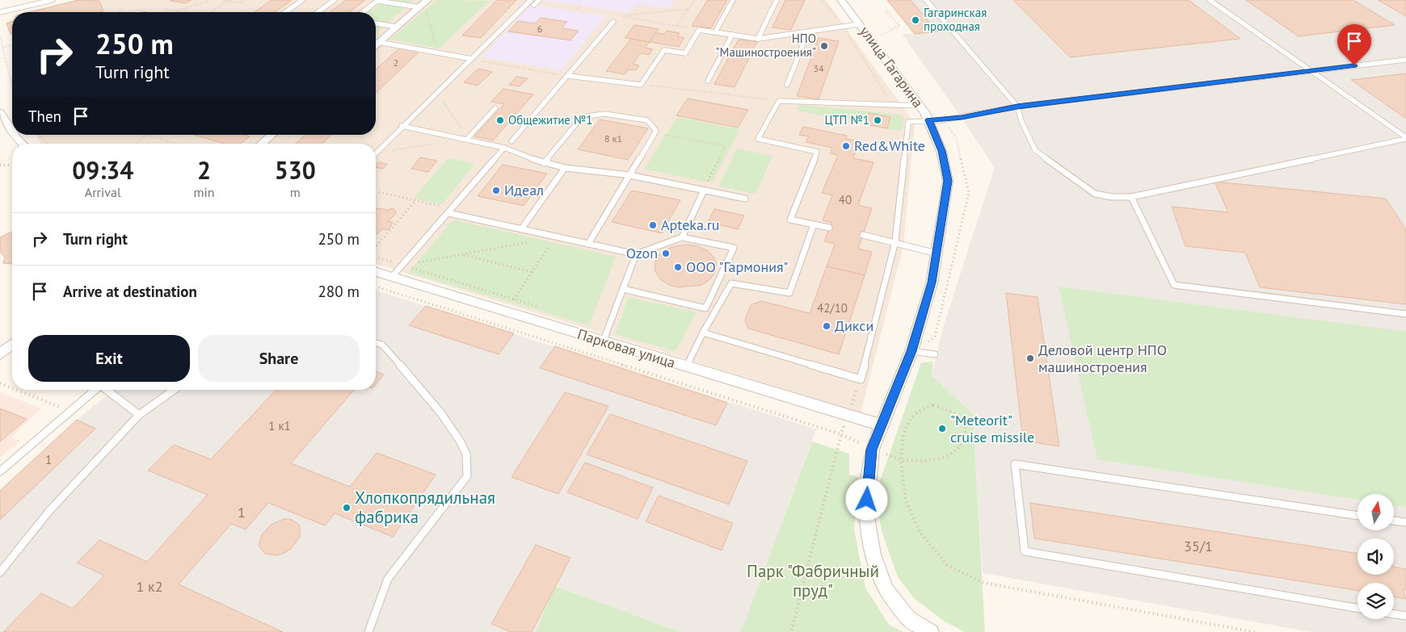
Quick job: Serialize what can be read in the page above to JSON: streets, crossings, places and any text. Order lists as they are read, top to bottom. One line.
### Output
{"streets":{"street":["улица Гагарина","Парковая улица"]},"crossings":[["улица Гагарина","Парковая улица"]],"parks":["Парк \"Фабричный пруд\""],"places":["Гагаринская проходная","НПО \"Машиностроения\"","Общежитие №1","ЦТП №1","Red&White","Идеал","Apteka.ru","Ozon","ООО \"Гармония\"","Дикси","Деловой центр НПО машиностроения","\"Meteorit\" cruise missile","Хлопкопрядильная фабрика"],"house_numbers":["6","2","34","8 к1","40","42/10","1 к1","1","1","35/1","1 к2"],"north":"top","page":{"turn":["250 m","Turn right"],"then":"Then","eta":["09:34","Arrival","2","min","530","m"],"list":[{"name":"Turn right","value":"250 m"},{"name":"Arrive at destination","value":"280 m"}],"buttons":["Exit","Share"]}}
